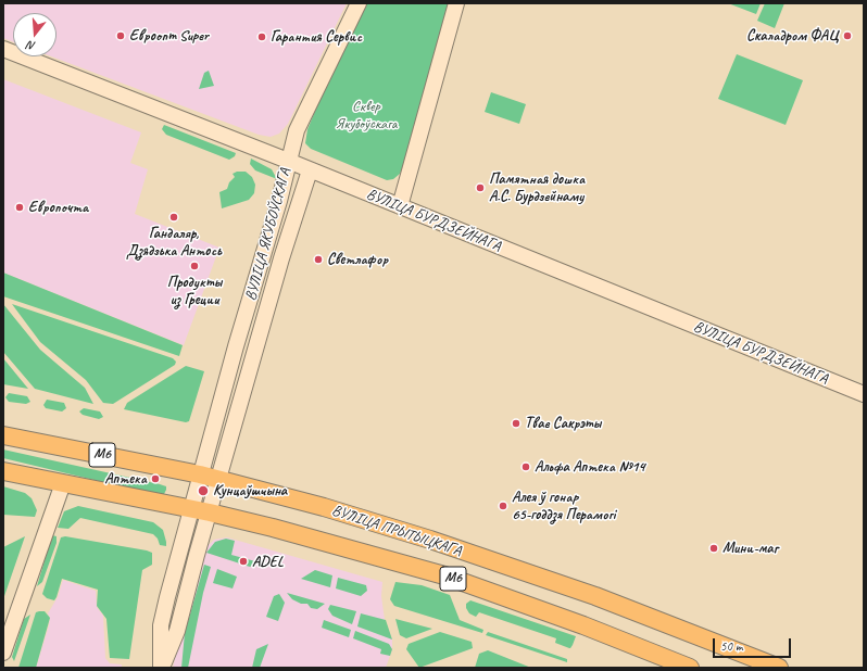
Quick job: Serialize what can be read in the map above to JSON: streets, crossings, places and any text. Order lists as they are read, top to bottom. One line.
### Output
{"streets":{"main road":["ВУЛІЦА БУРДЗЕЙНАГА","ВУЛІЦА ЯКУБОЎСКАГА","М6","ВУЛІЦА ПРЫТЫЦКАГА"]},"crossings":[["ВУЛІЦА БУРДЗЕЙНАГА","ВУЛІЦА ЯКУБОЎСКАГА"],["ВУЛІЦА ЯКУБОЎСКАГА","ВУЛІЦА ПРЫТЫЦКАГА"]],"parks":["Сквер Якубоўскага"],"places":["Евроопт Super","Скаладром ФАЦ","Гарантия Сервис","Памятная дошка А.С. Бурдзейнаму","Европочта","Гандаляр, Дзядзька Антось","Светлафор","Продукты из Греции","Твае Сакрэты","Альфа Аптека №14","Аптека","Кунцаўшчына","Алея ў гонар 65-годдзя Перамогі","Мини-маг","ADEL"],"scale_bar":"50 m","north":"bottom"}
